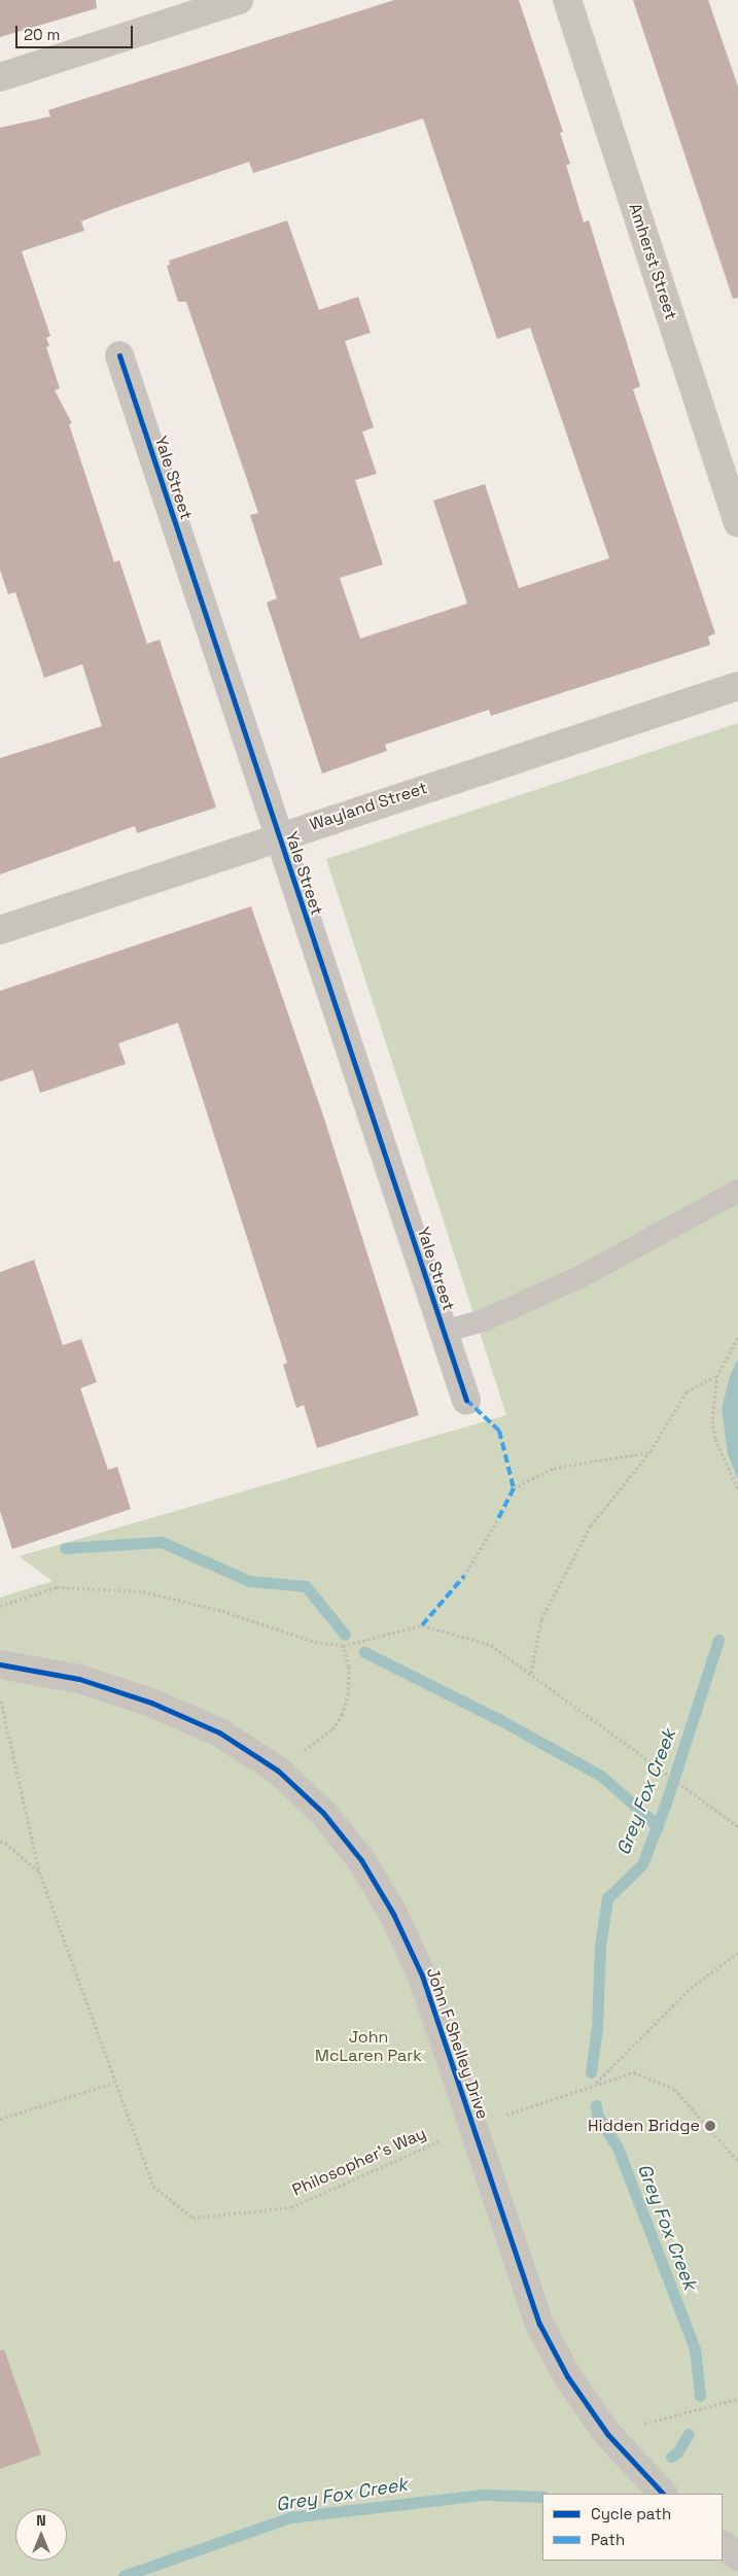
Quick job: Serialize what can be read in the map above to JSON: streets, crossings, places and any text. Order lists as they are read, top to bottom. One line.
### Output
{"streets":{"street":["Amherst Street","Yale Street","Wayland Street","John F Shelley Drive"],"path":["Philosopher's Way"]},"crossings":[["Yale Street","Wayland Street"],["John F Shelley Drive","Philosopher's Way"]],"water":["Grey Fox Creek"],"parks":["John McLaren Park"],"places":["Hidden Bridge"],"legend":["Cycle path","Path"],"scale_bar":"20 m","north":"top"}
